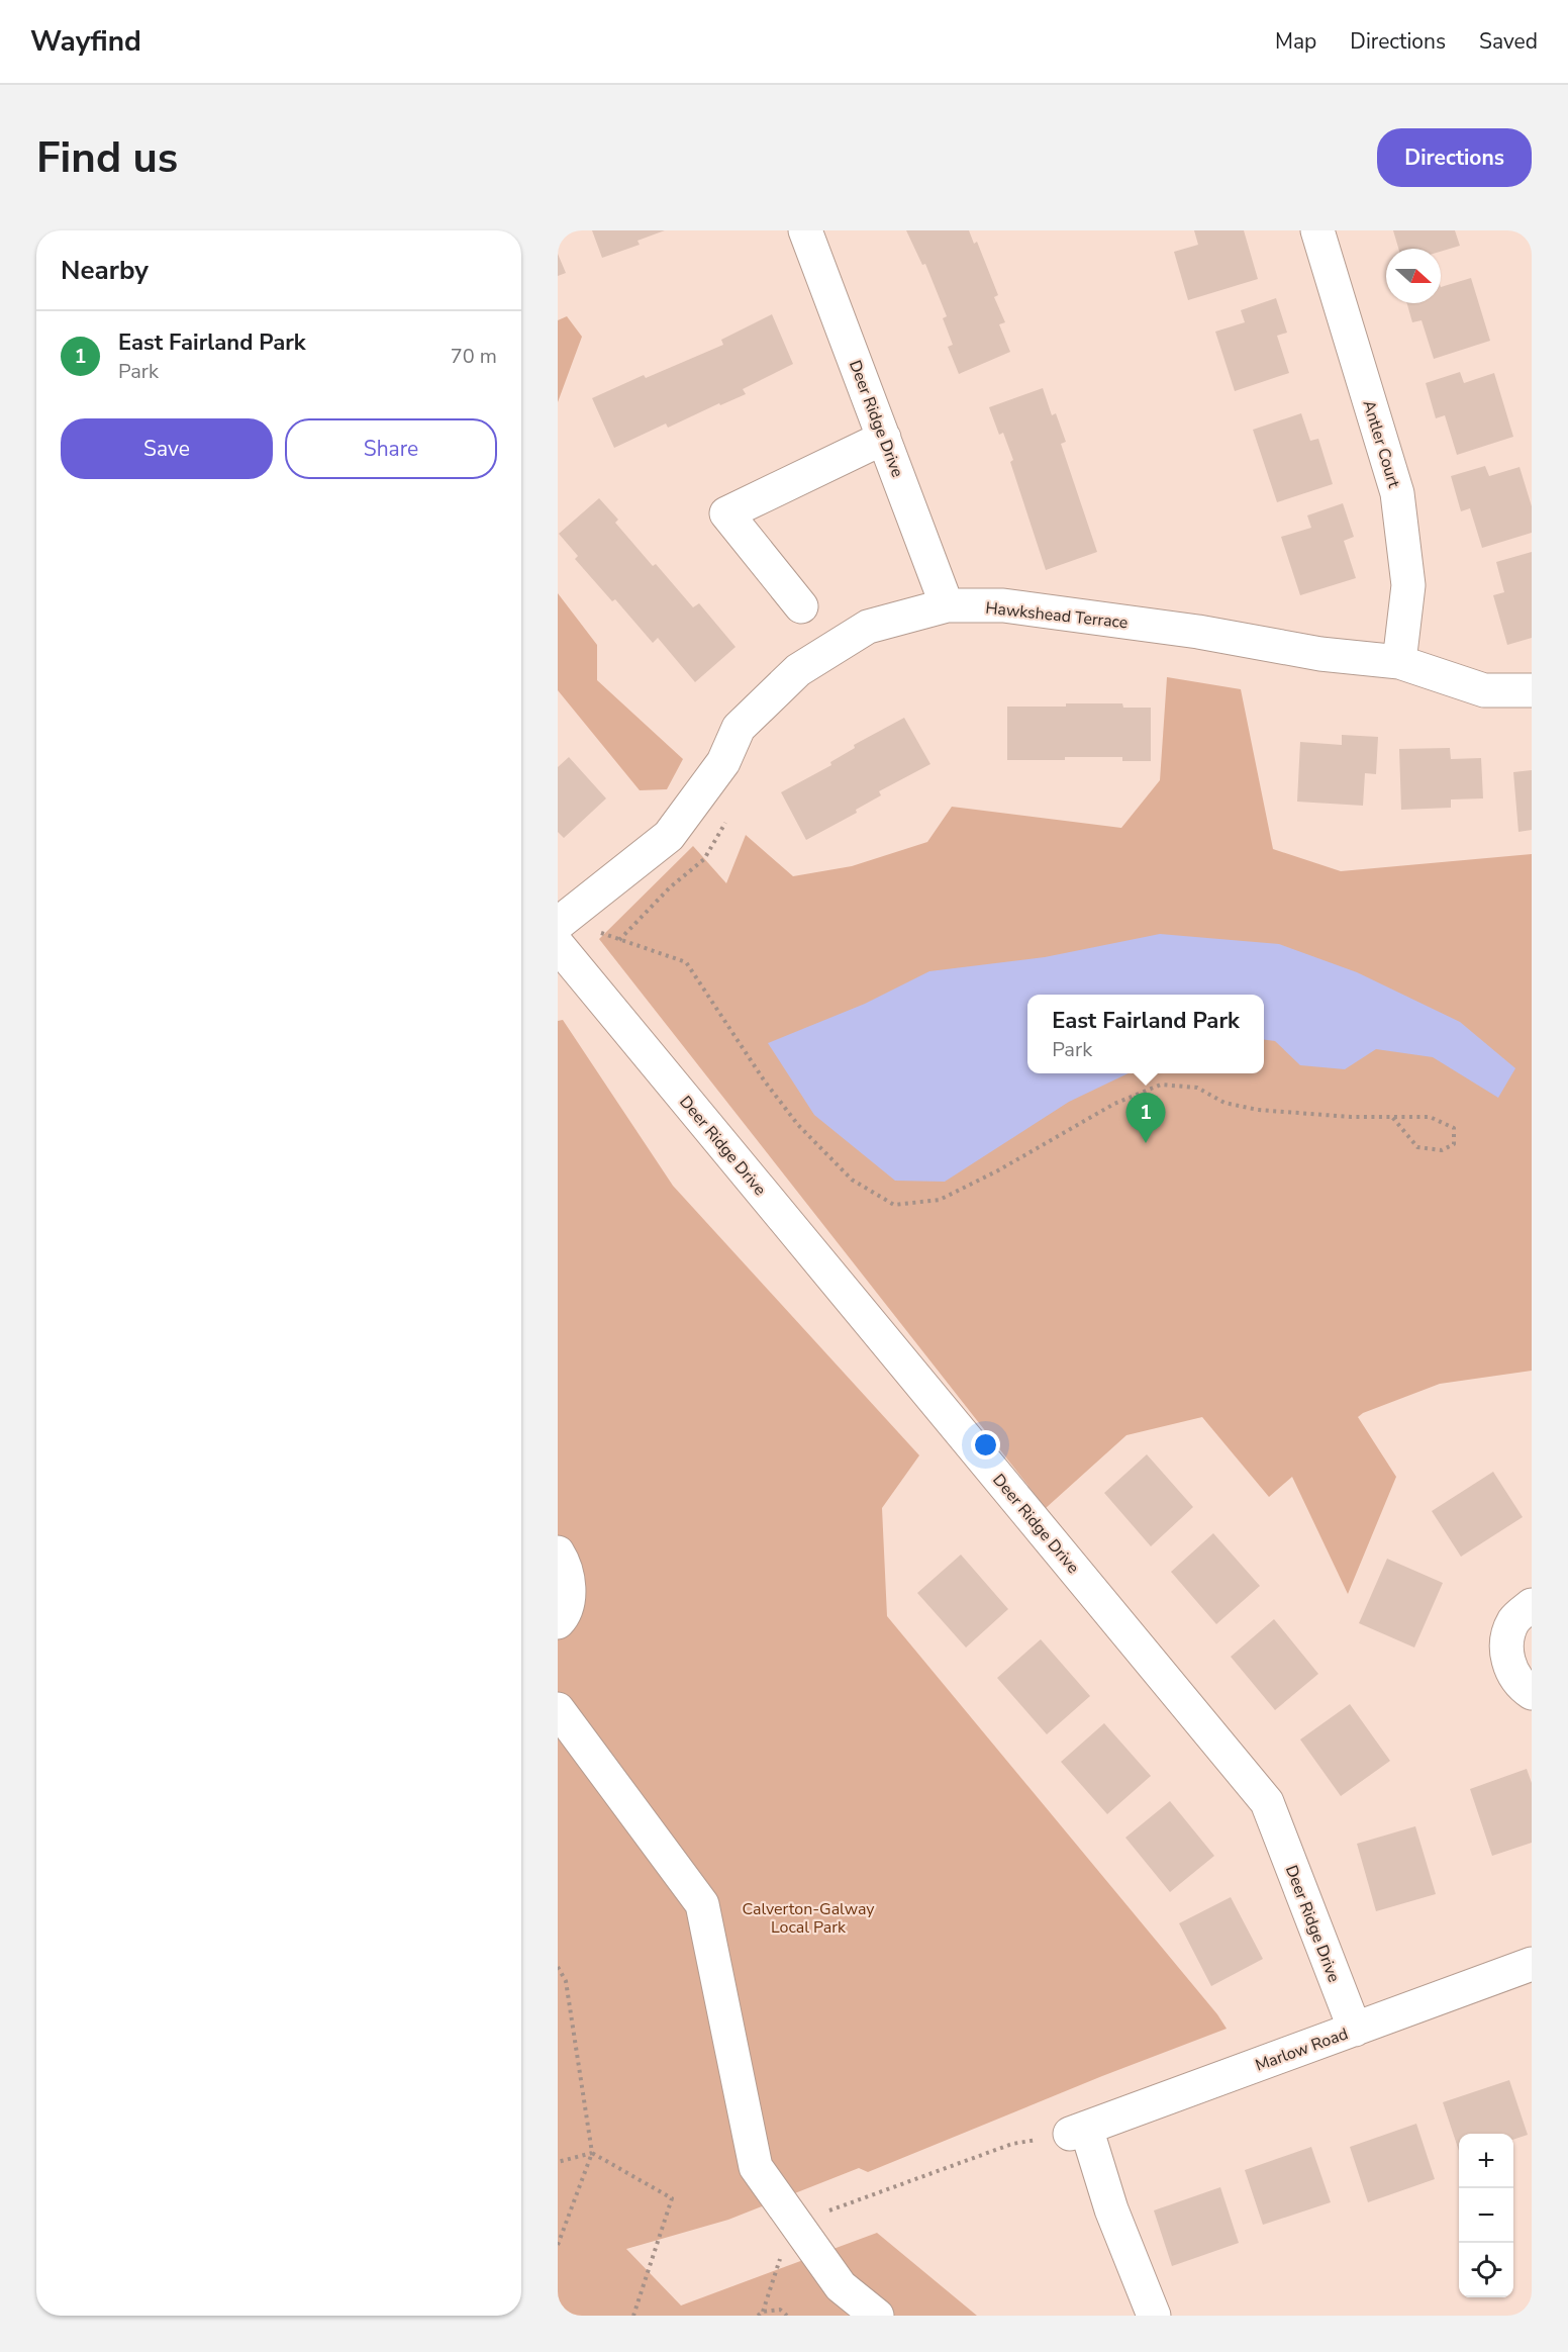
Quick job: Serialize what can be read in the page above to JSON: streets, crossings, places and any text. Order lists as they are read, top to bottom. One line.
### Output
{"streets":{"street":["Deer Ridge Drive","Antler Court","Hawkshead Terrace","Marlow Road"]},"crossings":[["Deer Ridge Drive","Hawkshead Terrace"],["Deer Ridge Drive","Marlow Road"],["Antler Court","Hawkshead Terrace"]],"parks":["Calverton-Galway Local Park"],"north":"right","page":{"header":"Wayfind","nav":["Map","Directions","Saved"],"buttons":["Directions",["Save","Share"]],"title":"Find us","heading":"Nearby","list":[{"mark":"1","name":"East Fairland Park","note":"Park","value":"70 m"}],"popup":["East Fairland Park","Park"],"pins":"1","map_buttons":["+","−"]}}
